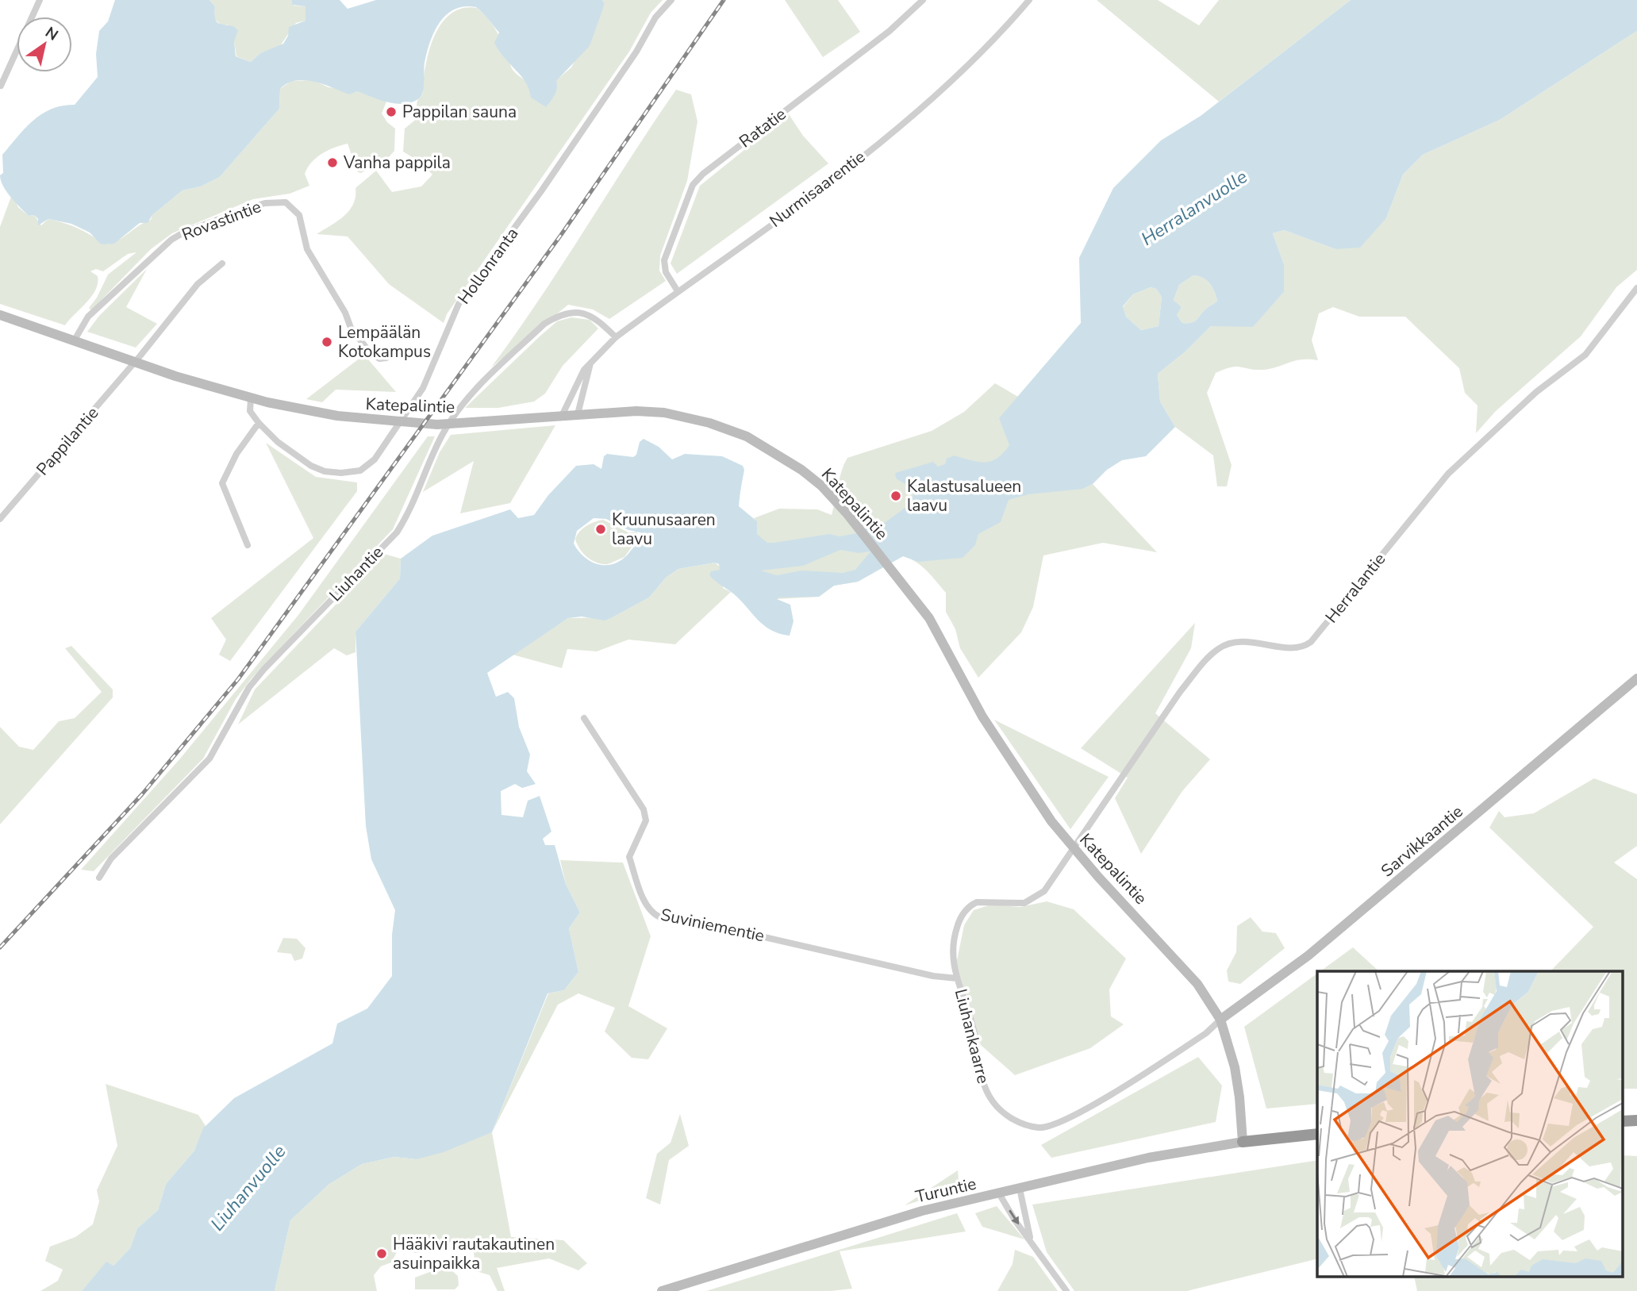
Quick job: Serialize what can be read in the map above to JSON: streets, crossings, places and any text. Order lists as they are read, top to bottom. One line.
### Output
{"streets":{"street":["Ratatie","Nurmisaarentie","Rovastintie","Hollonranta","Katepalintie","Pappilantie","Liuhantie","Herralantie","Sarvikkaantie","Suviniementie","Liuhankaarre","Turuntie"]},"crossings":[["Ratatie","Nurmisaarentie"],["Nurmisaarentie","Katepalintie"],["Nurmisaarentie","Liuhantie"],["Rovastintie","Katepalintie"],["Katepalintie","Pappilantie"],["Katepalintie","Herralantie"],["Katepalintie","Sarvikkaantie"],["Katepalintie","Liuhankaarre"],["Katepalintie","Turuntie"],["Herralantie","Liuhankaarre"],["Sarvikkaantie","Liuhankaarre"],["Suviniementie","Liuhankaarre"]],"water":["Herralanvuolle","Liuhanvuolle"],"places":["Pappilan sauna","Vanha pappila","Lempäälän Kotokampus","Kalastusalueen laavu","Kruunusaaren laavu","Hääkivi rautakautinen asuinpaikka"],"north":"top right"}
